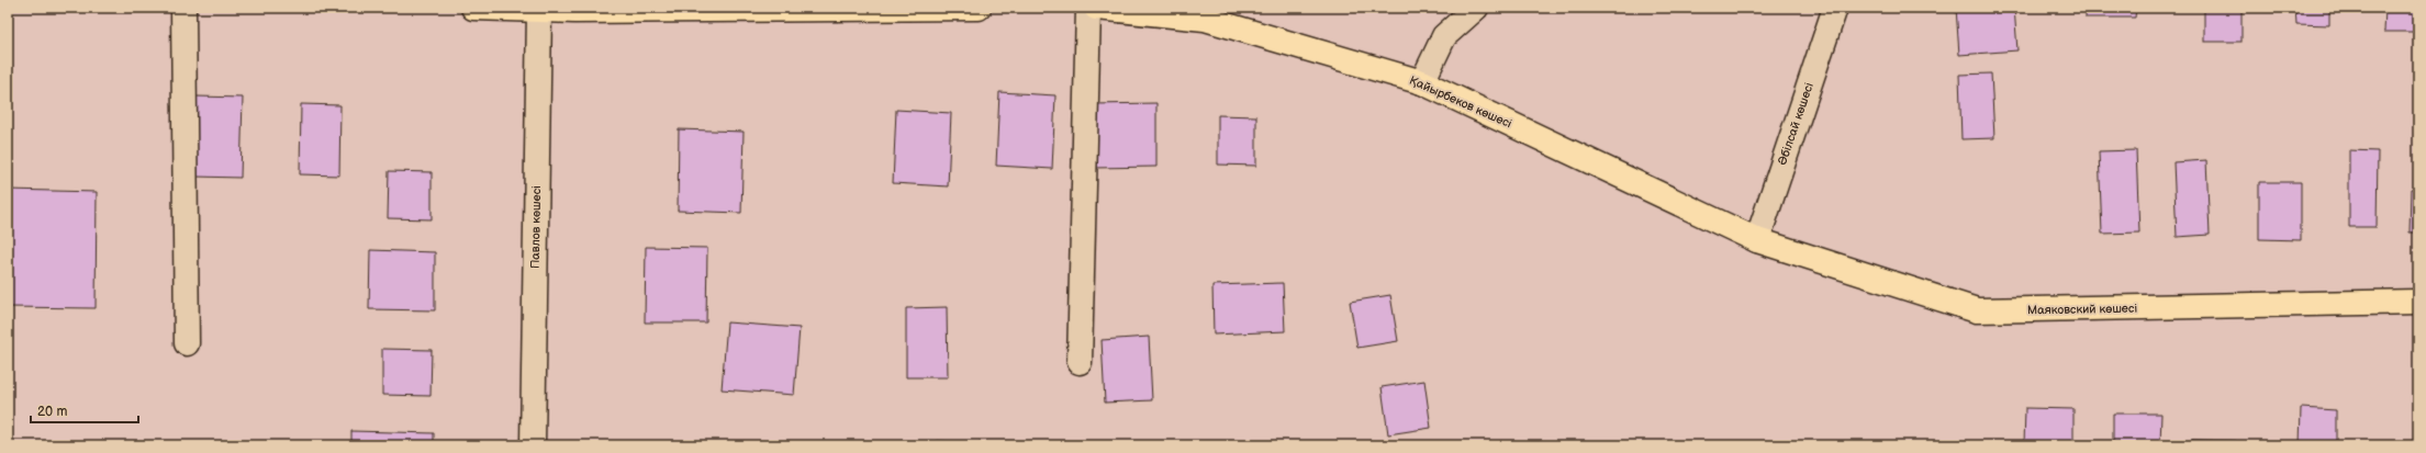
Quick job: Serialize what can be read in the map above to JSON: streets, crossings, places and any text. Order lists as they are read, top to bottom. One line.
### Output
{"streets":{"main road":["Қайырбеков көшесі","Маяковский көшесі"],"street":["Әбілсай көшесі","Павлов көшесі"]},"crossings":[["Қайырбеков көшесі","Әбілсай көшесі"],["Қайырбеков көшесі","Маяковский көшесі"],["Әбілсай көшесі","Маяковский көшесі"]],"scale_bar":"20 m"}
